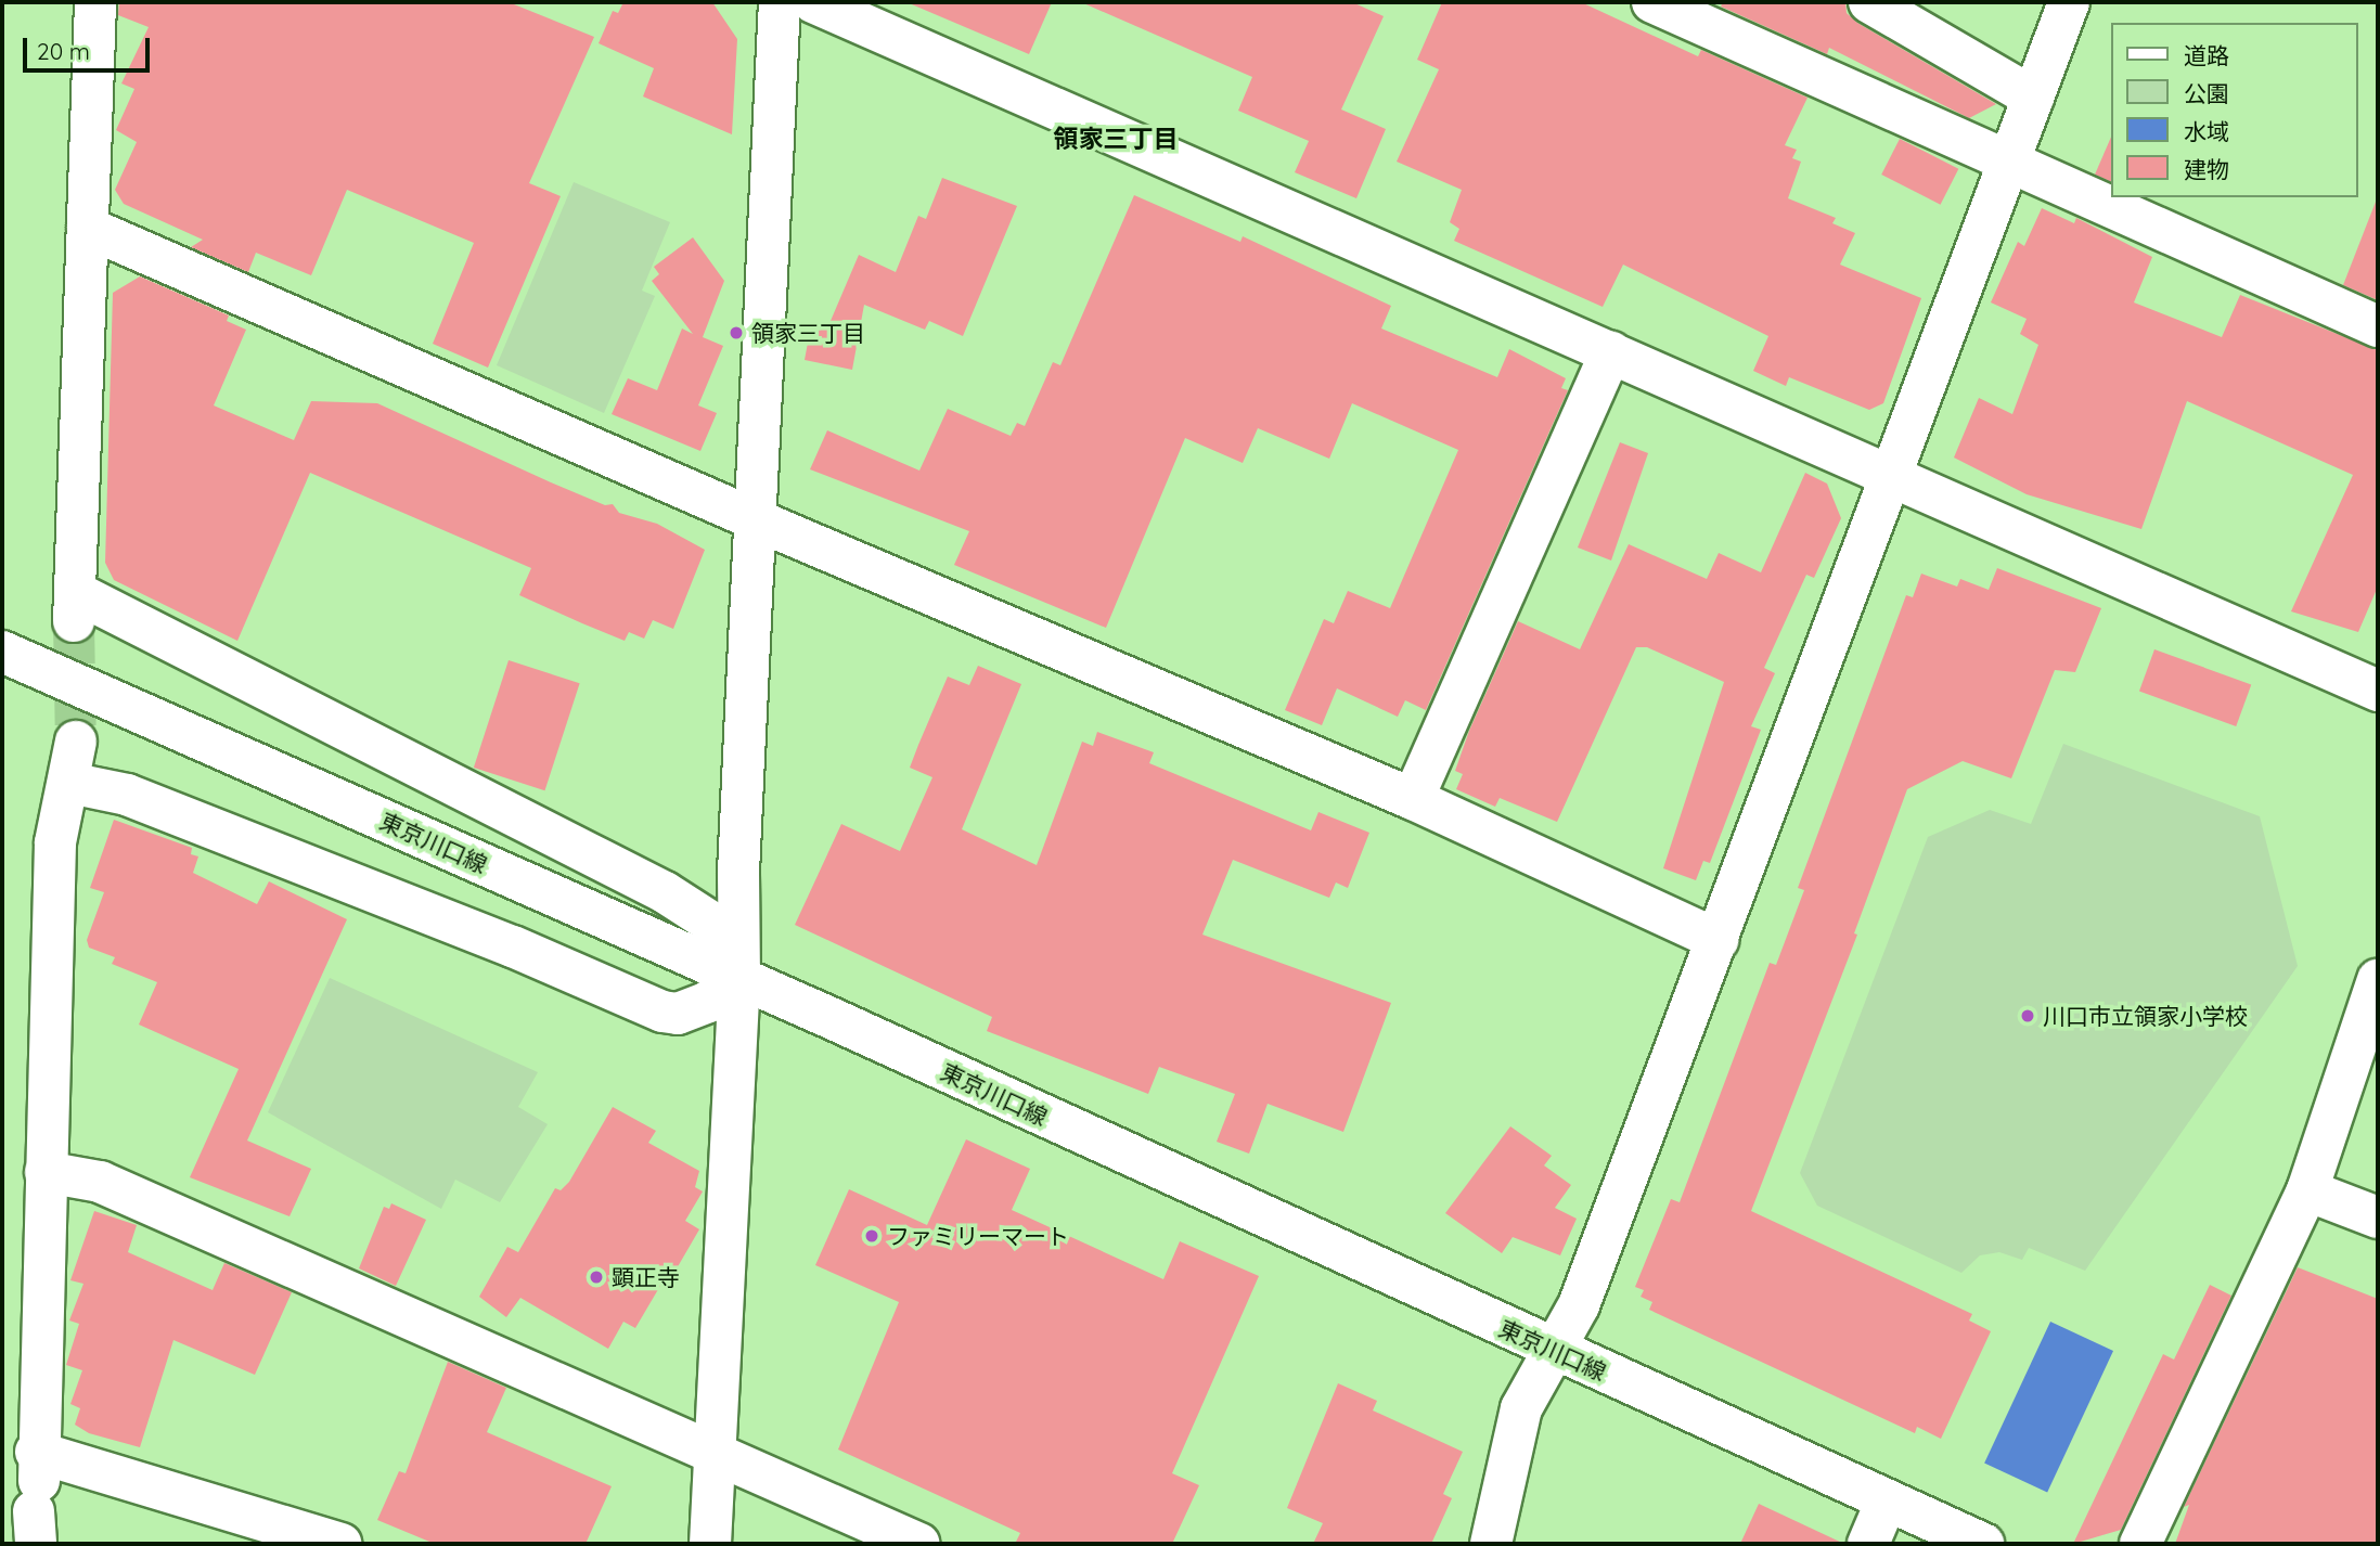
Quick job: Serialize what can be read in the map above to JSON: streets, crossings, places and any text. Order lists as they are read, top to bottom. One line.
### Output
{"streets":{"street":["東京川口線"]},"districts":["領家三丁目"],"places":["領家三丁目","川口市立領家小学校","ファミリーマート","顕正寺"],"legend":["道路","公園","水域","建物"],"scale_bar":"20 m"}
